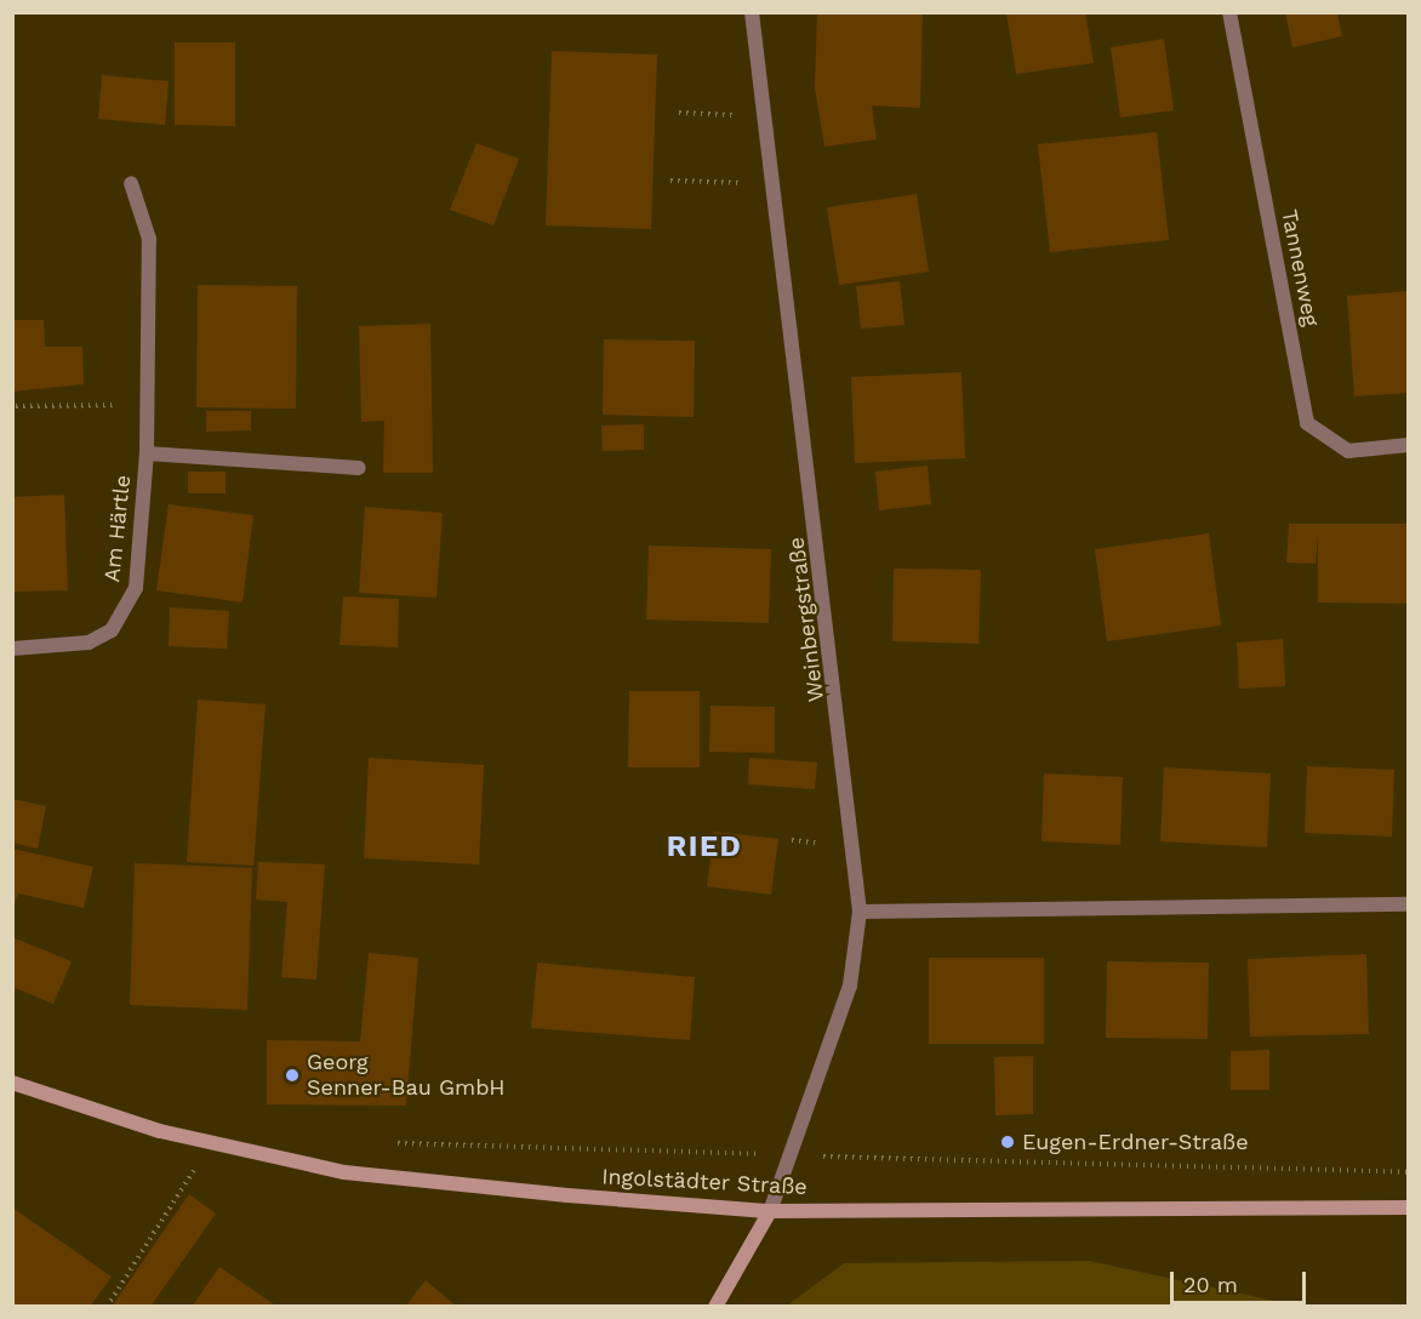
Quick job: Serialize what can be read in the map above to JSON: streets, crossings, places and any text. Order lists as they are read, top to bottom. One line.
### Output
{"streets":{"main road":["Ingolstädter Straße"],"street":["Tannenweg","Am Härtle","Weinbergstraße"]},"crossings":[["Weinbergstraße","Ingolstädter Straße"]],"districts":["RIED"],"places":["Georg Senner-Bau GmbH","Eugen-Erdner-Straße"],"scale_bar":"20 m"}
